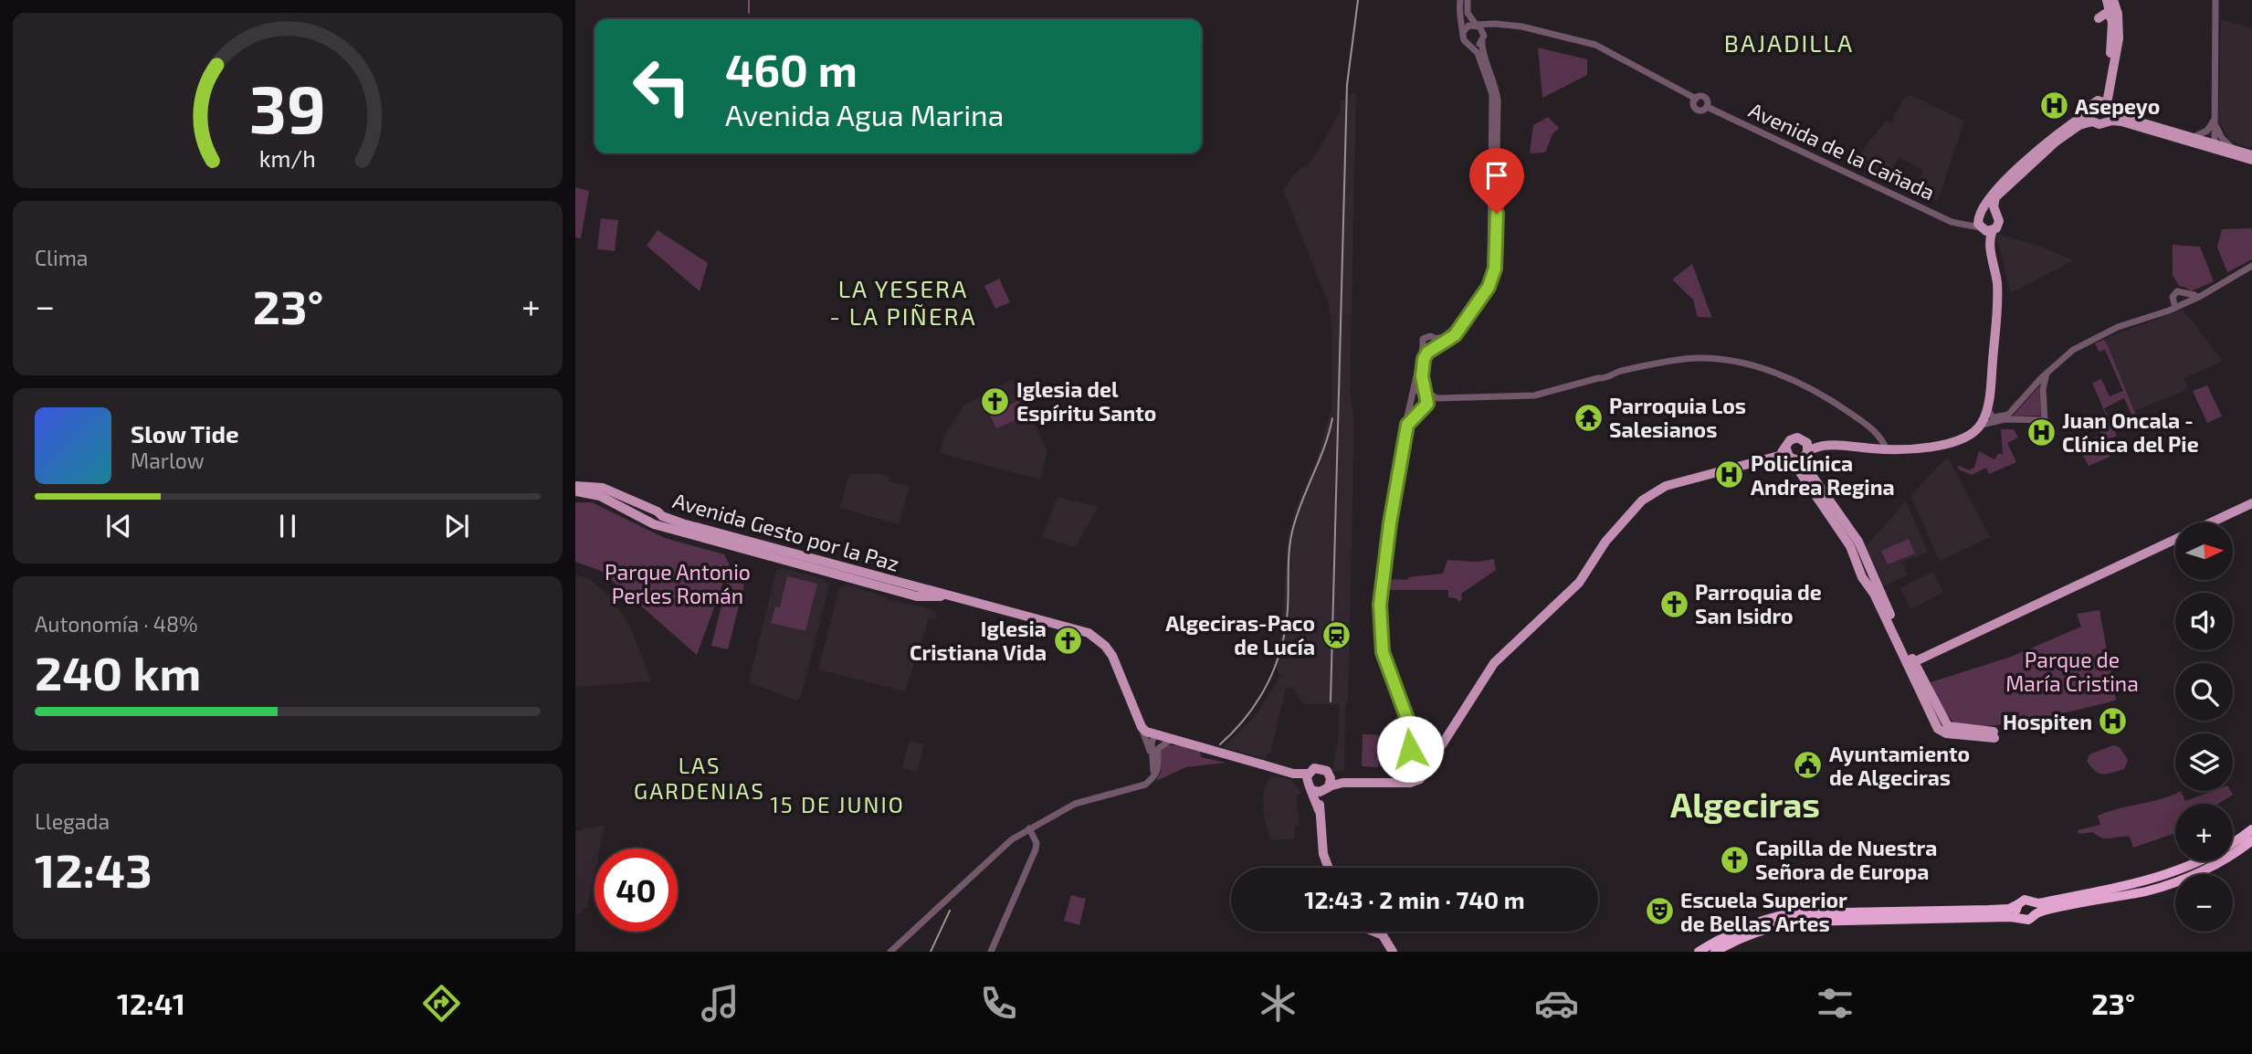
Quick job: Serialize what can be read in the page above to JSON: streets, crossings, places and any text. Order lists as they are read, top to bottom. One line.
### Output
{"streets":{"main road":["Avenida Gesto por la Paz"],"street":["Avenida de la Cañada"]},"districts":["BAJADILLA","LA YESERA - LA PIÑERA","LAS GARDENIAS","15 DE JUNIO","Algeciras"],"parks":["Parque Antonio Perles Román","Parque de María Cristina"],"places":{"hospital":["Asepeyo","Juan Oncala - Clínica del Pie","Policlínica Andrea Regina","Hospiten"],"church":["Iglesia del Espíritu Santo","Parroquia de San Isidro","Iglesia Cristiana Vida","Capilla de Nuestra Señora de Europa"],"temple":["Parroquia Los Salesianos"],"station":["Algeciras-Paco de Lucía"],"public building":["Ayuntamiento de Algeciras"],"theatre":["Escuela Superior de Bellas Artes"]},"north":"right","page":{"turn":["460 m","Avenida Agua Marina"],"tile":["Clima",["Autonomía · 48%","240 km"],["Llegada","12:43"]],"heat":["−","23°","+"],"song":["Slow Tide","Marlow"],"map_buttons":["+","−"],"limit":"40","trip":"12:43 · 2 min · 740 m","tabs":["12:41","23°"],"gauge":["39","km/h"]}}
